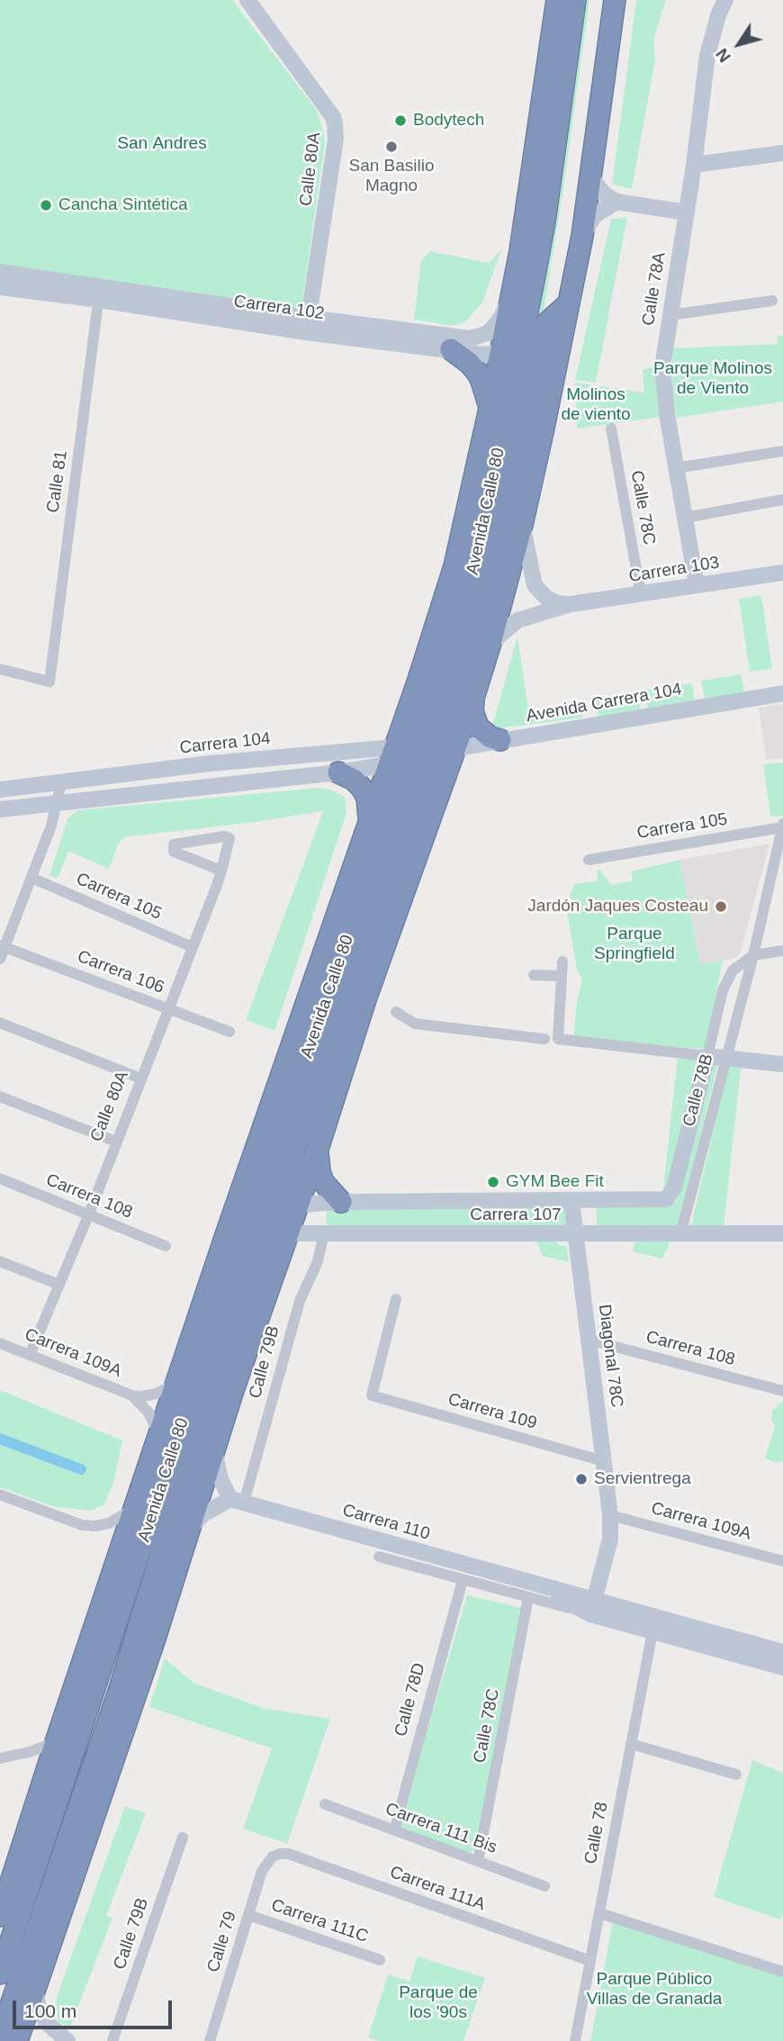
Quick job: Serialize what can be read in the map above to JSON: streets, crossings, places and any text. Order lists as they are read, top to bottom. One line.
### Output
{"streets":{"highway":["Avenida Calle 80"],"street":["Calle 80A","Calle 78A","Carrera 102","Calle 81","Calle 78C","Carrera 103","Avenida Carrera 104","Carrera 104","Carrera 105","Carrera 106","Calle 78B","Carrera 108","Carrera 107","Carrera 109A","Diagonal 78C","Calle 79B","Carrera 109","Carrera 110","Calle 78D","Carrera 111 Bis","Calle 78","Carrera 111A","Carrera 111C","Calle 79"]},"crossings":[["Calle 80A","Carrera 102"],["Calle 80A","Carrera 105"],["Calle 80A","Carrera 106"],["Calle 80A","Carrera 108"],["Calle 80A","Carrera 109A"],["Calle 78A","Carrera 103"],["Carrera 102","Calle 81"],["Carrera 102","Avenida Calle 80"],["Calle 78C","Carrera 103"],["Calle 78C","Carrera 110"],["Calle 78C","Carrera 111 Bis"],["Avenida Calle 80","Carrera 103"],["Avenida Calle 80","Avenida Carrera 104"],["Avenida Calle 80","Carrera 104"],["Avenida Calle 80","Carrera 107"],["Avenida Calle 80","Carrera 109A"],["Avenida Carrera 104","Carrera 104"],["Carrera 105","Calle 78B"],["Calle 78B","Carrera 107"],["Carrera 108","Diagonal 78C"],["Carrera 107","Diagonal 78C"],["Carrera 107","Calle 79B"],["Carrera 109A","Diagonal 78C"],["Diagonal 78C","Carrera 109"],["Calle 79B","Carrera 110"],["Carrera 110","Calle 78D"],["Carrera 110","Calle 78"],["Calle 78D","Carrera 111 Bis"],["Calle 78","Carrera 111A"],["Carrera 111A","Calle 79"],["Carrera 111C","Calle 79"]],"parks":["San Andres","Parque Molinos de Viento","Molinos de viento","Parque Springfield","Parque Público Villas de Granada","Parque de los '90s"],"places":["Bodytech","San Basilio Magno","Cancha Sintética","Jardón Jaques Costeau","GYM Bee Fit","Servientrega"],"scale_bar":"100 m","north":"bottom left"}
